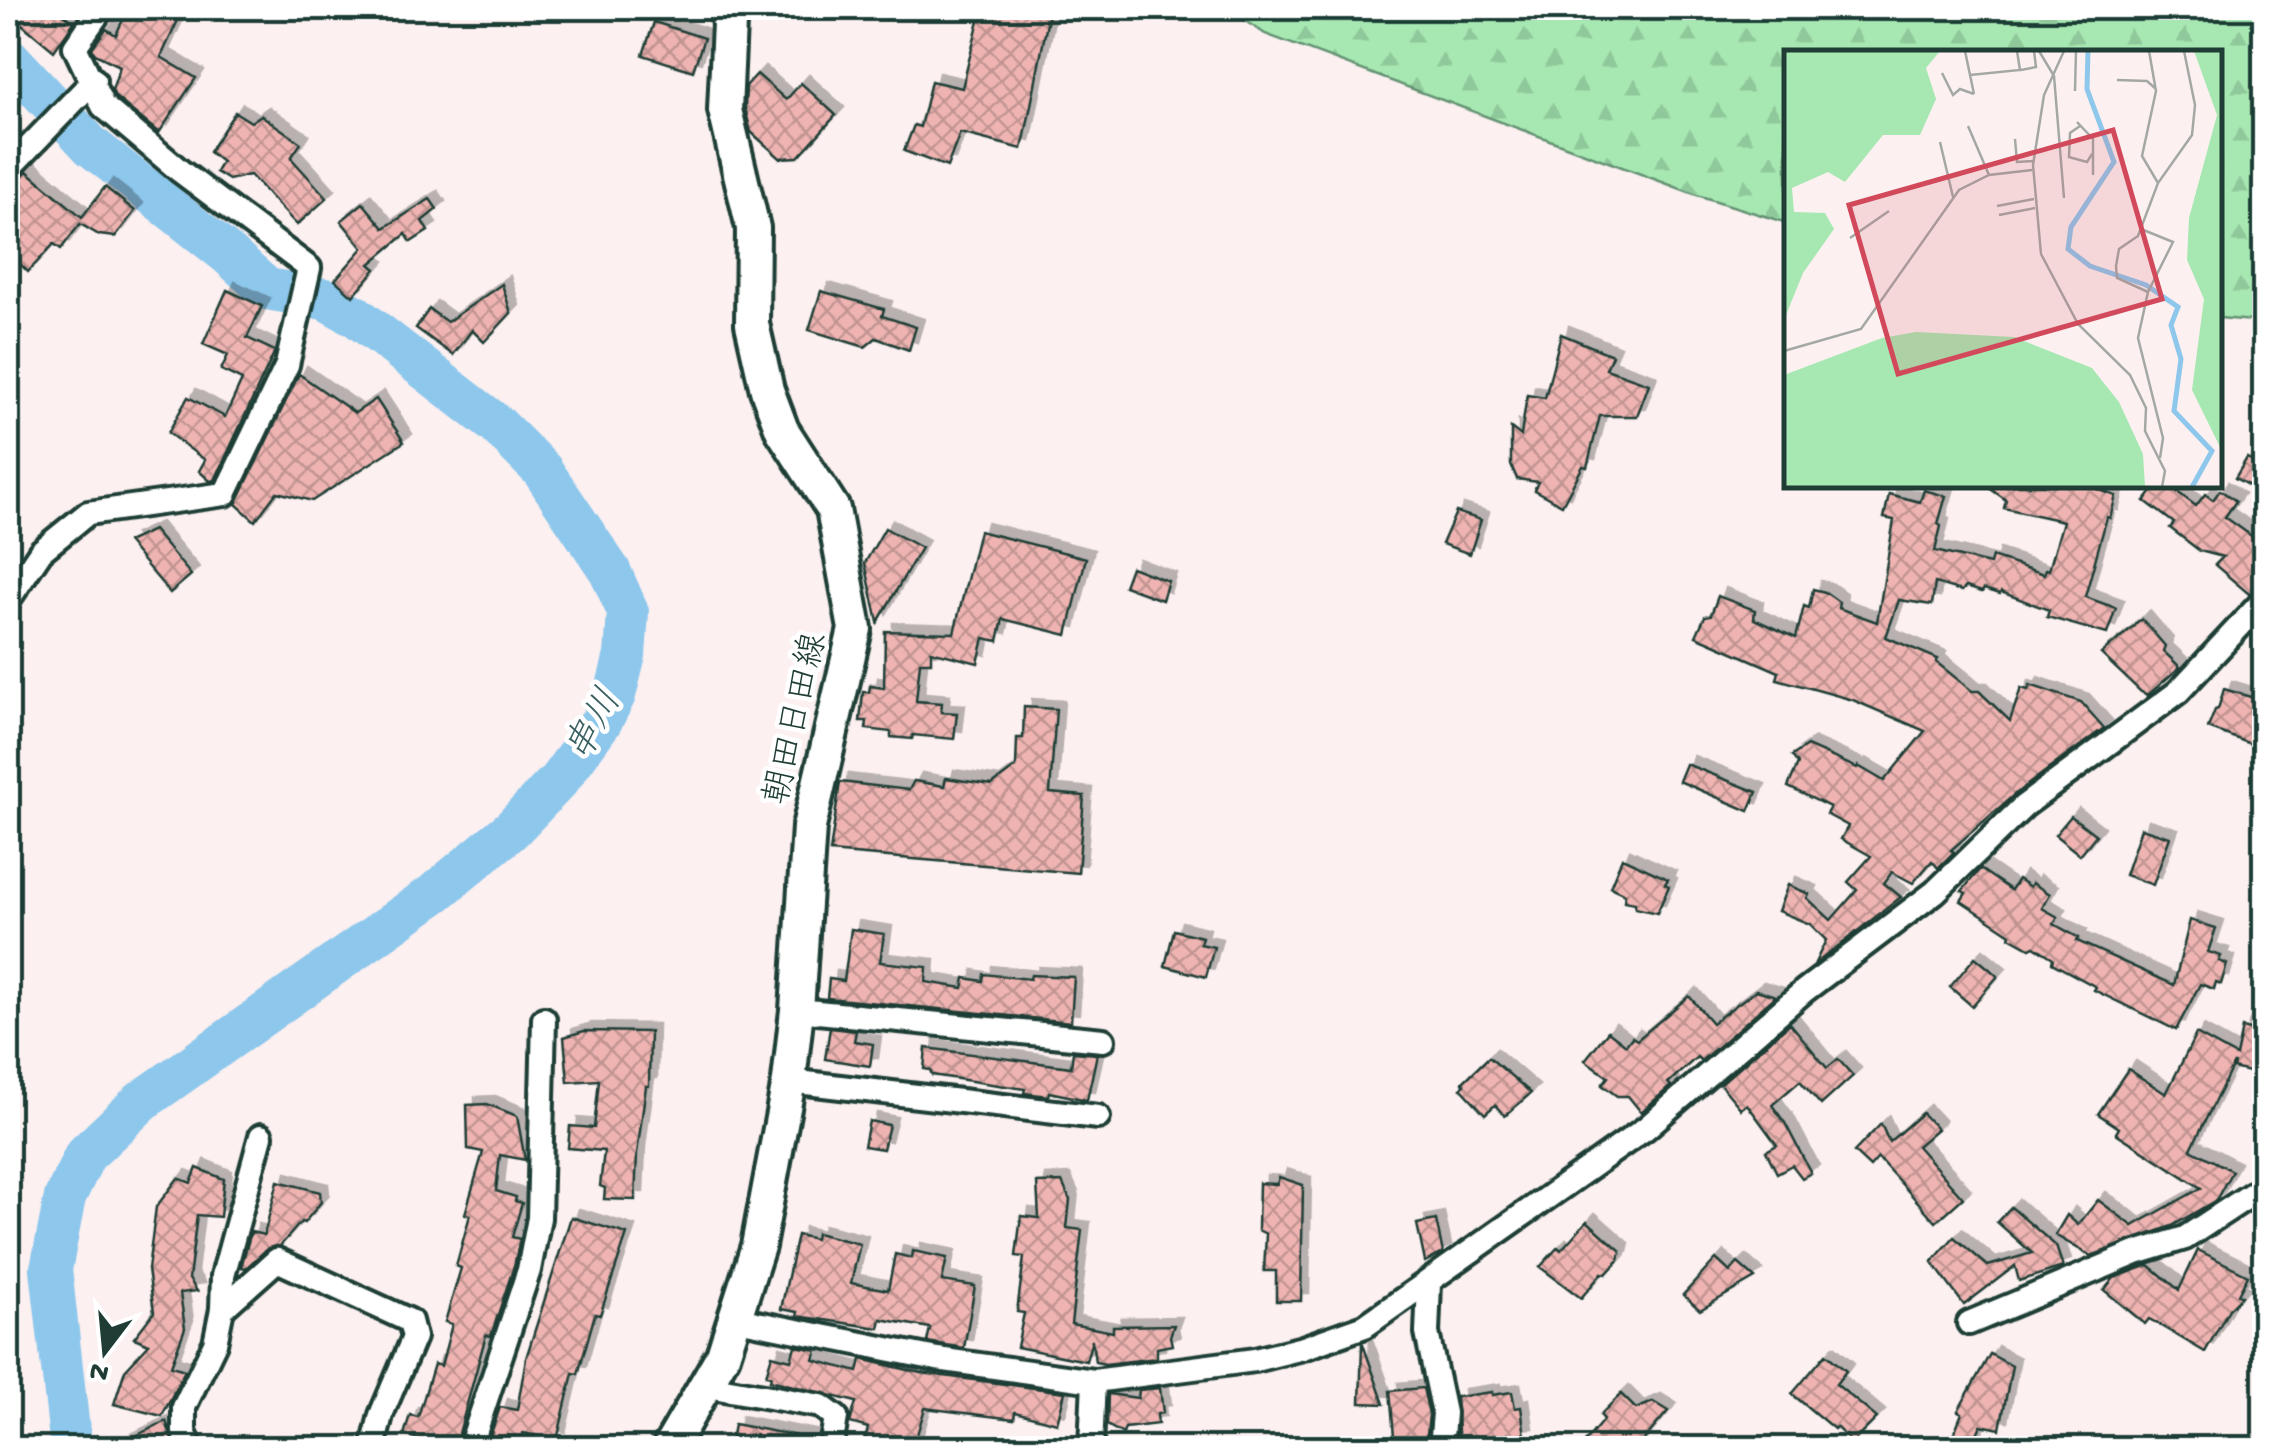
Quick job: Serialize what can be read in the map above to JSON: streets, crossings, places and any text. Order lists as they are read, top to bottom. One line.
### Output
{"streets":{"main road":["朝田日田線"]},"water":["串川"],"north":"bottom"}
